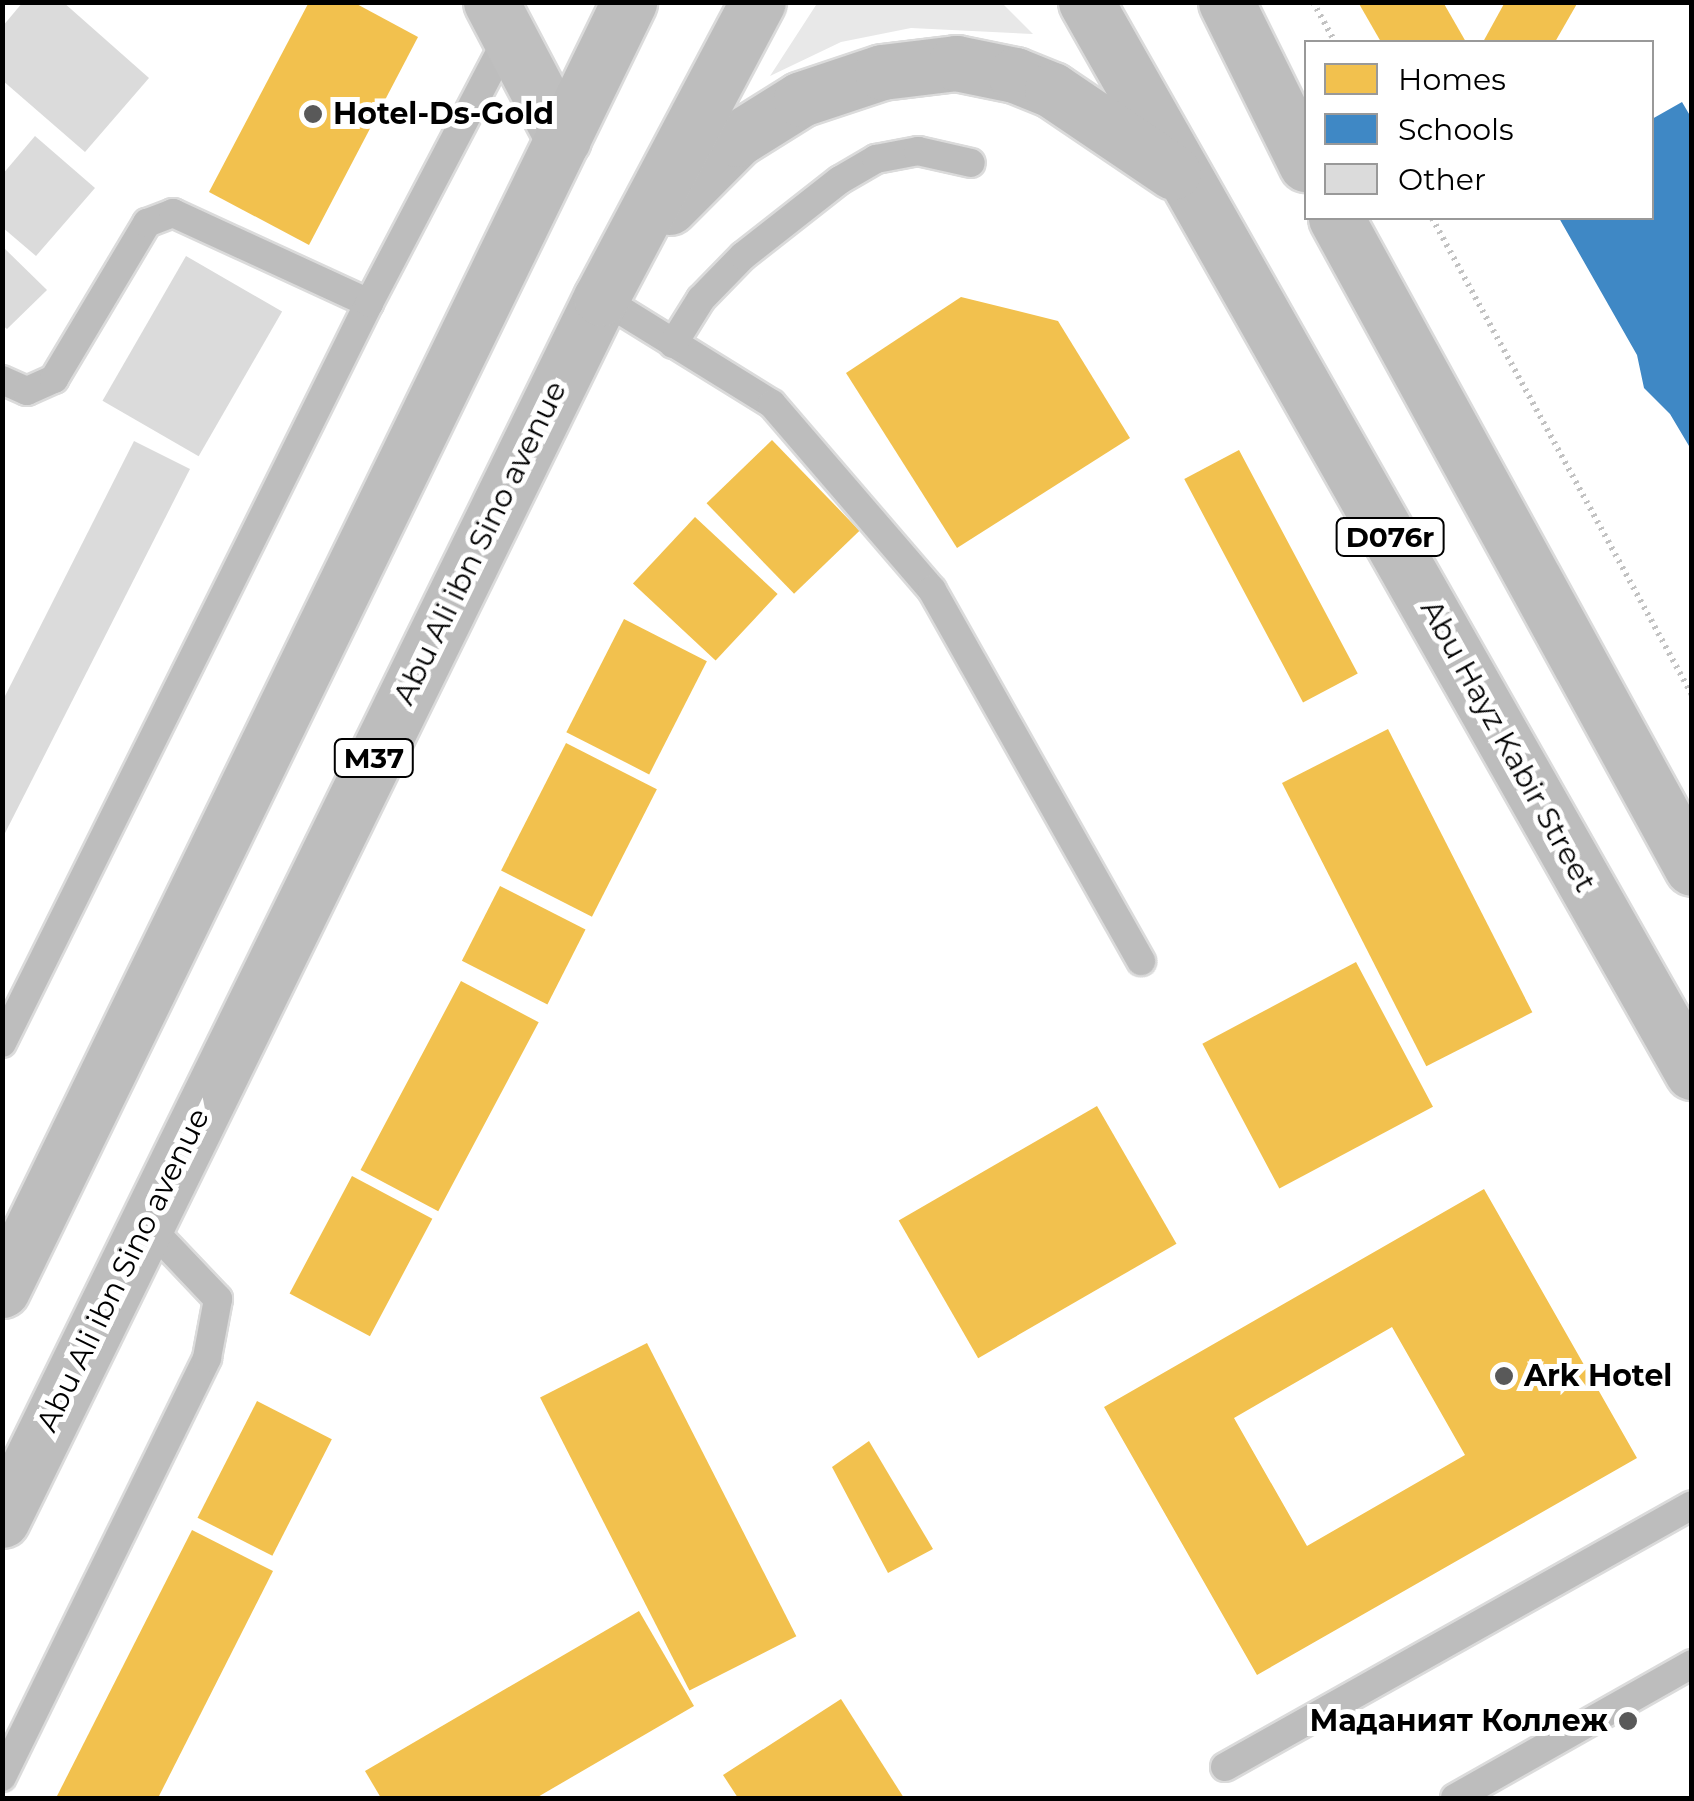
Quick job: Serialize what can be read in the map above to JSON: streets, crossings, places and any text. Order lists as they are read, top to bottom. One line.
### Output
{"streets":{"main road":["D076r","Abu Ali ibn Sino avenue","Abu Hayz Kabir Street","M37"]},"crossings":[["D076r","Abu Ali ibn Sino avenue"],["D076r","Abu Hayz Kabir Street"]],"places":["Hotel-Ds-Gold","Ark Hotel","Маданият Коллеж"],"legend":["Homes","Schools","Other"]}
